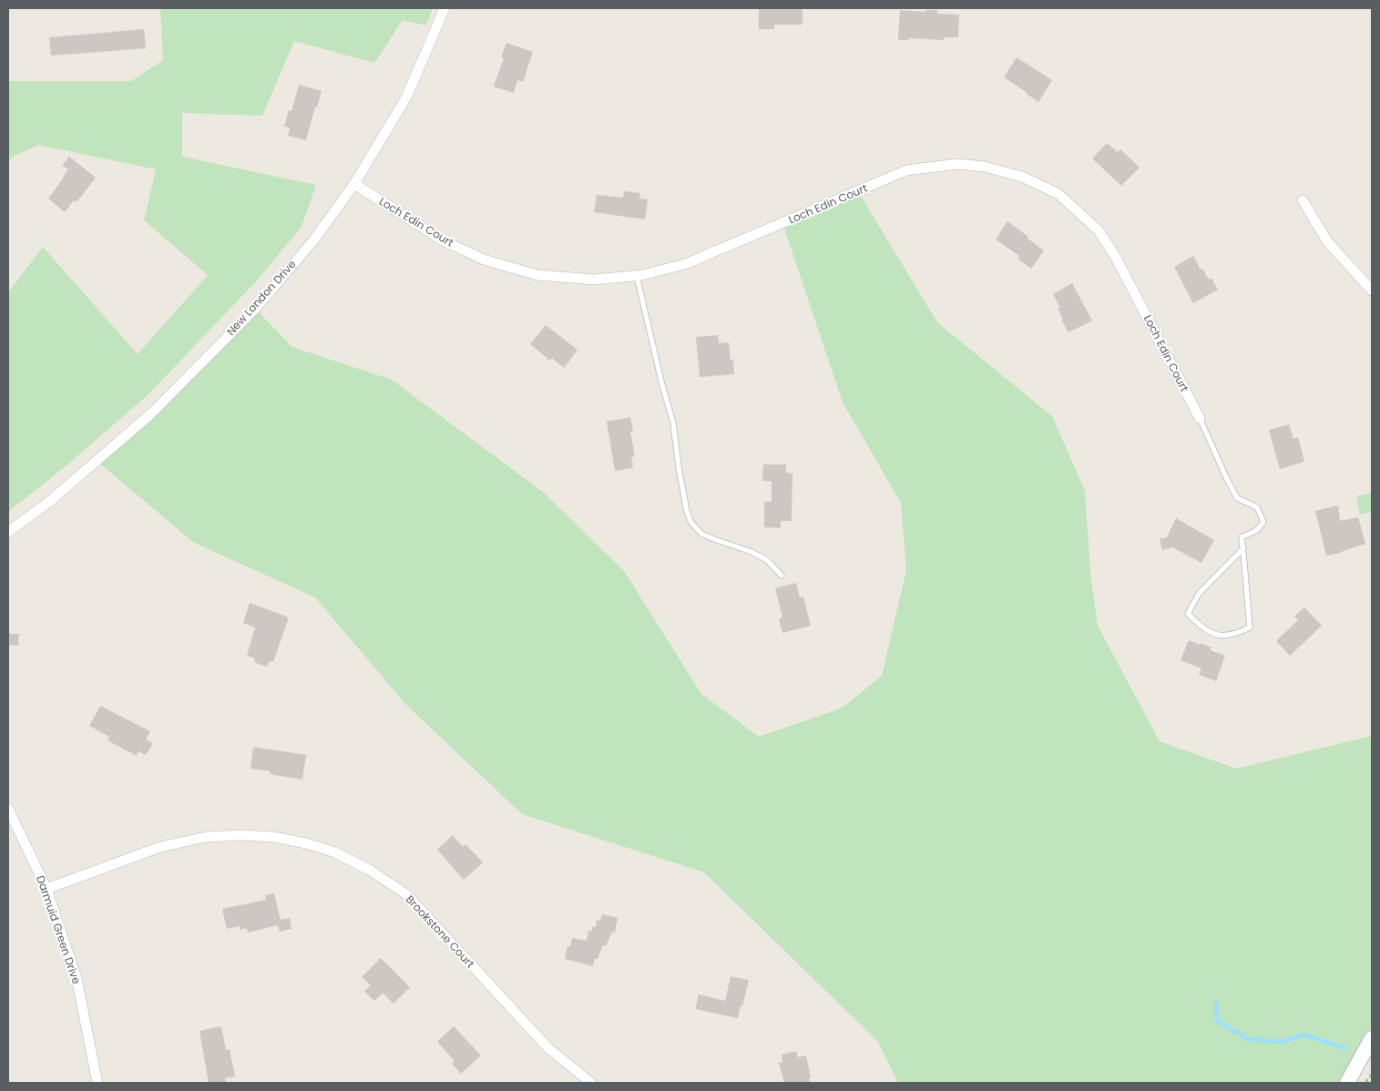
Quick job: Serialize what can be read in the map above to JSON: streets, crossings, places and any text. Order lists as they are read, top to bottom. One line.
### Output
{"streets":{"street":["Loch Edin Court","New London Drive","Darmuid Green Drive","Brookstone Court"]},"crossings":[["Loch Edin Court","New London Drive"],["Darmuid Green Drive","Brookstone Court"]]}
